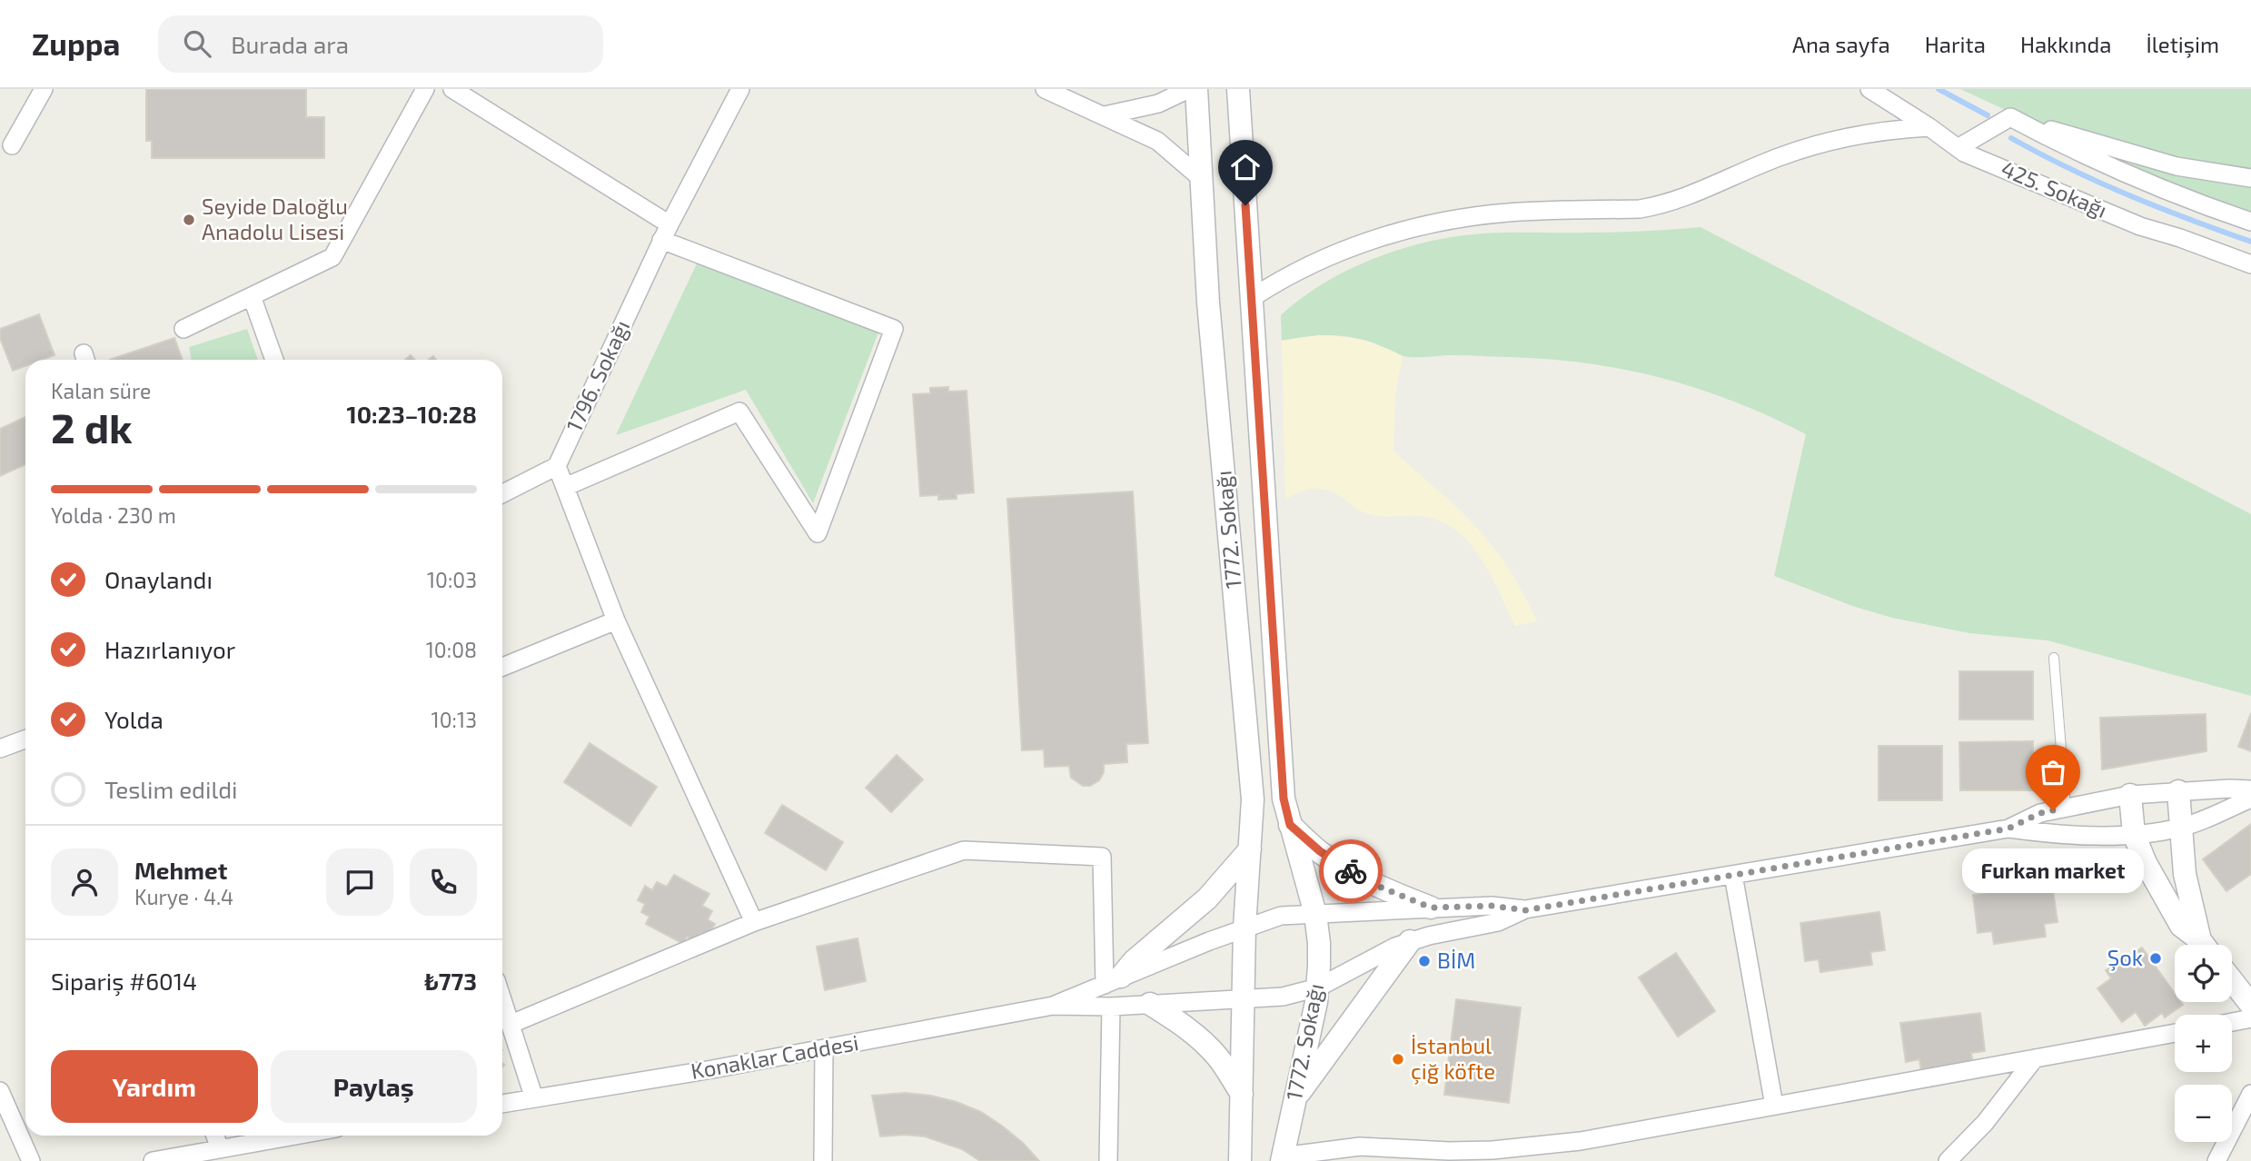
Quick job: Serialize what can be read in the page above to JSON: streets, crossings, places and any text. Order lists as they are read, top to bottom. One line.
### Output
{"streets":{"street":["425. Sokağı","1796. Sokağı","1772. Sokağı","Konaklar Caddesi"]},"crossings":[["1772. Sokağı","Konaklar Caddesi"]],"places":["Seyide Daloğlu Anadolu Lisesi","Furkan market","Şok","BİM","İstanbul çiğ köfte"],"page":{"header":"Zuppa","search":"Burada ara","nav":["Ana sayfa","Harita","Hakkında","İletişim"],"heading":["2 dk","Kalan süre","10:23–10:28"],"panel":["Mehmet","Kurye · 4.4","Sipariş #6014","₺773"],"bar":"Yolda · 230 m","list":[["Onaylandı","10:03"],["Hazırlanıyor","10:08"],["Yolda","10:13"],"Teslim edildi"],"bubble":"Furkan market","map_buttons":["+","−"],"buttons":["Yardım","Paylaş"]}}
